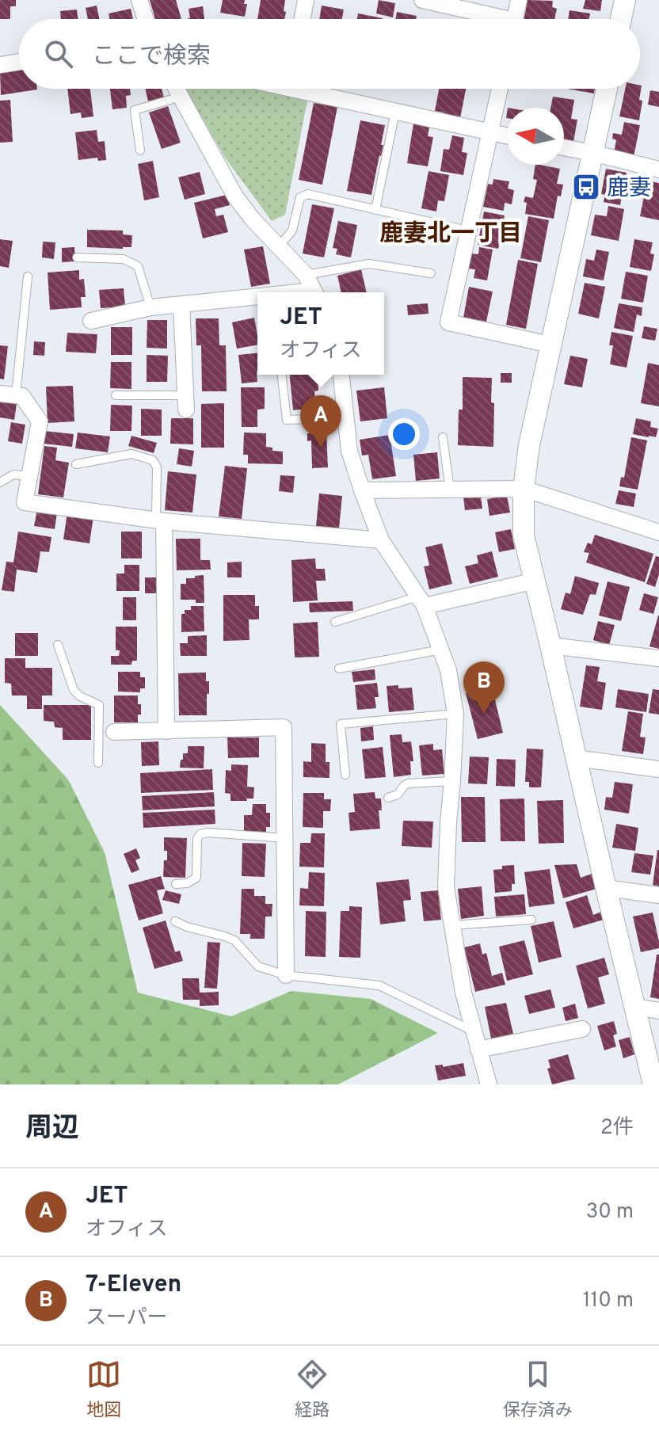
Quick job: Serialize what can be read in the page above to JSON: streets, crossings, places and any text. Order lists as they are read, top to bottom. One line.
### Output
{"districts":["鹿妻北一丁目"],"places":{"bus stop":["鹿妻"]},"north":"left","page":{"search":"ここで検索","popup":["JET","オフィス"],"pins":["A","B"],"heading":["周辺","2件"],"list":[{"mark":"A","name":"JET","note":"オフィス","value":"30 m"},{"mark":"B","name":"7-Eleven","note":"スーパー","value":"110 m"}],"nav":["地図","経路","保存済み"]}}
